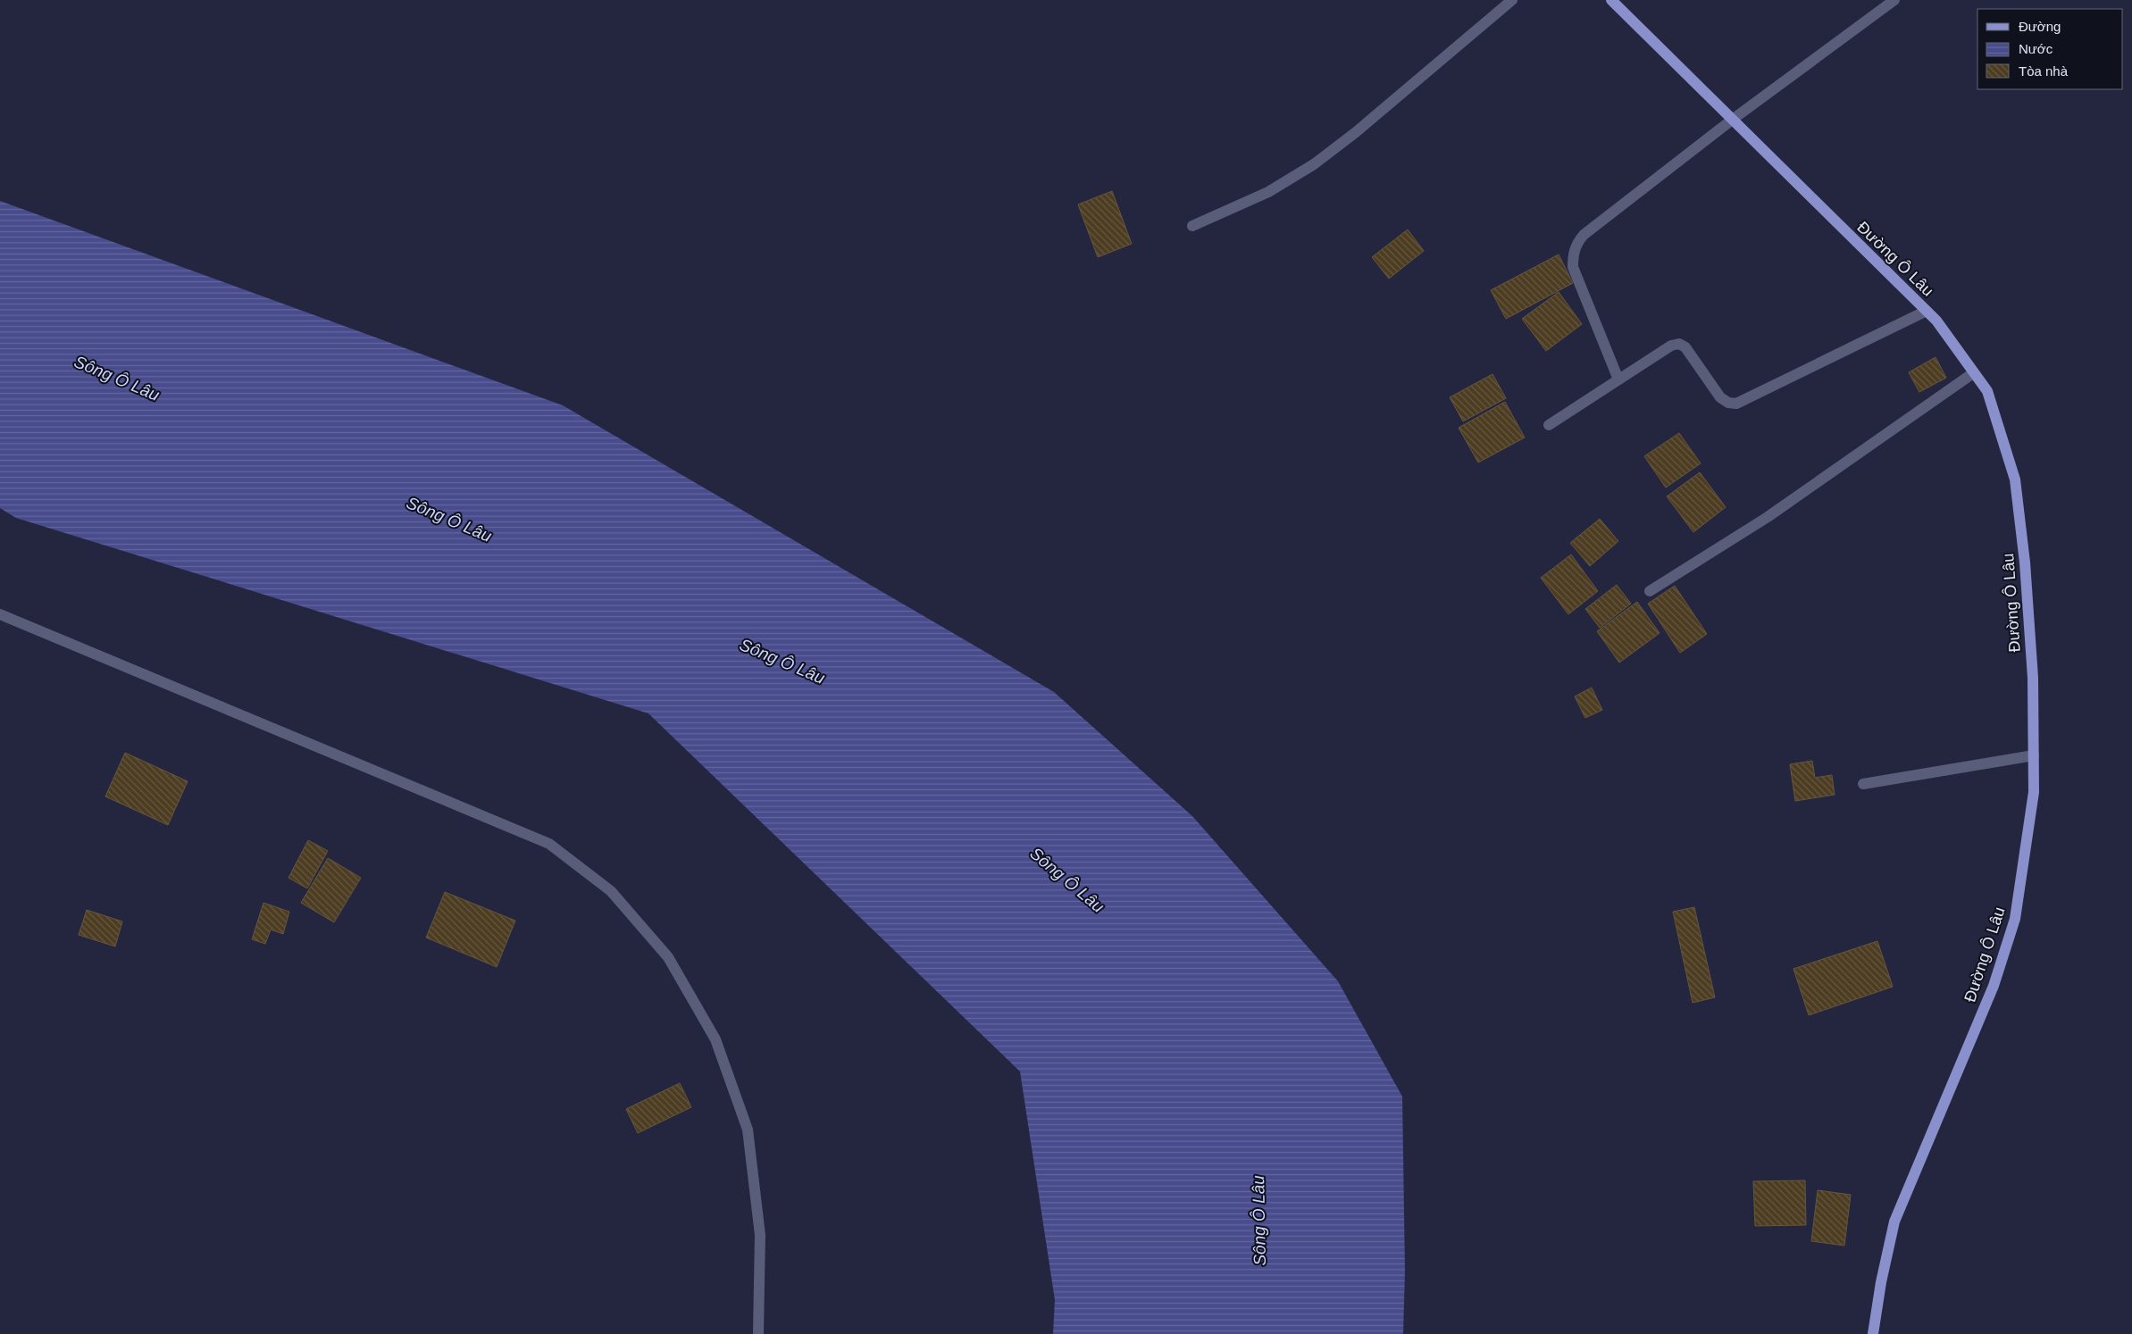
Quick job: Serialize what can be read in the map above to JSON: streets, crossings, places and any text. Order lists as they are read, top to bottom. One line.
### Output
{"streets":{"main road":["Đường Ô Lâu"]},"water":["Sông Ô Lâu"],"legend":["Đường","Nước","Tòa nhà"]}
